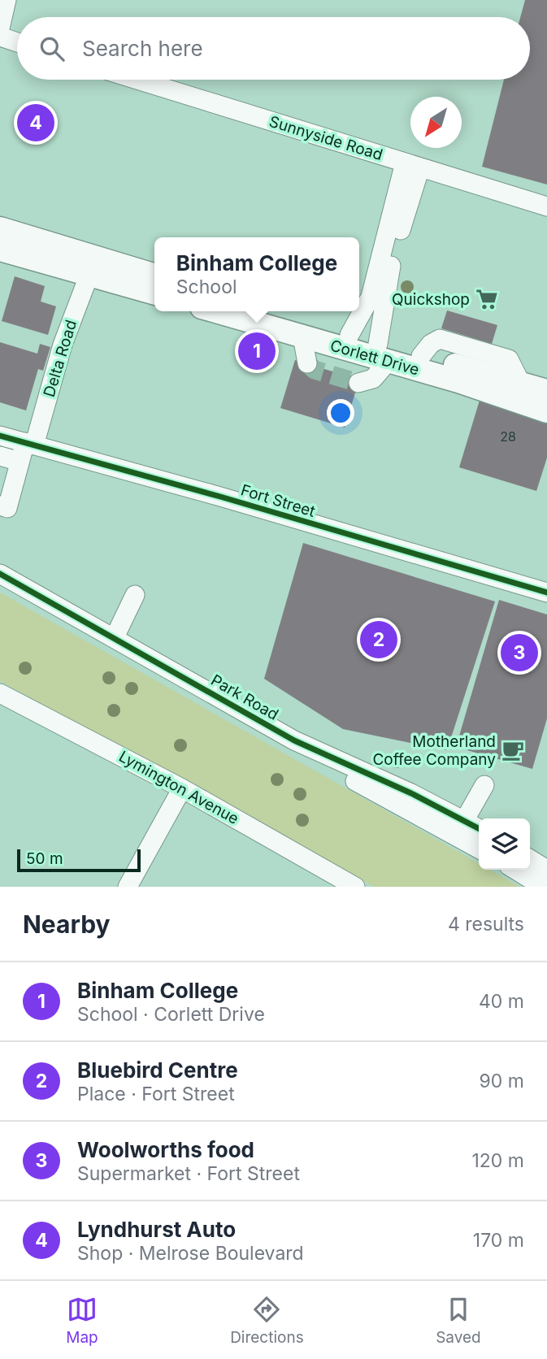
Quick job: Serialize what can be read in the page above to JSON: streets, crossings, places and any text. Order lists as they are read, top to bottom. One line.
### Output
{"streets":{"main road":["Corlett Drive"],"street":["Sunnyside Road","Delta Road","Fort Street","Park Road","Lymington Avenue"]},"crossings":[["Delta Road","Fort Street"]],"places":{"supermarket":["Quickshop"],"cafe":["Motherland Coffee Company"]},"house_numbers":["28"],"scale_bar":"50 m","north":"bottom left","page":{"search":"Search here","pins":["4","1","2","3"],"popup":["Binham College","School"],"scale":"50 m","heading":["Nearby","4 results"],"list":[{"mark":"1","name":"Binham College","note":"School · Corlett Drive","value":"40 m"},{"mark":"2","name":"Bluebird Centre","note":"Place · Fort Street","value":"90 m"},{"mark":"3","name":"Woolworths food","note":"Supermarket · Fort Street","value":"120 m"},{"mark":"4","name":"Lyndhurst Auto","note":"Shop · Melrose Boulevard","value":"170 m"}],"nav":["Map","Directions","Saved"]}}
